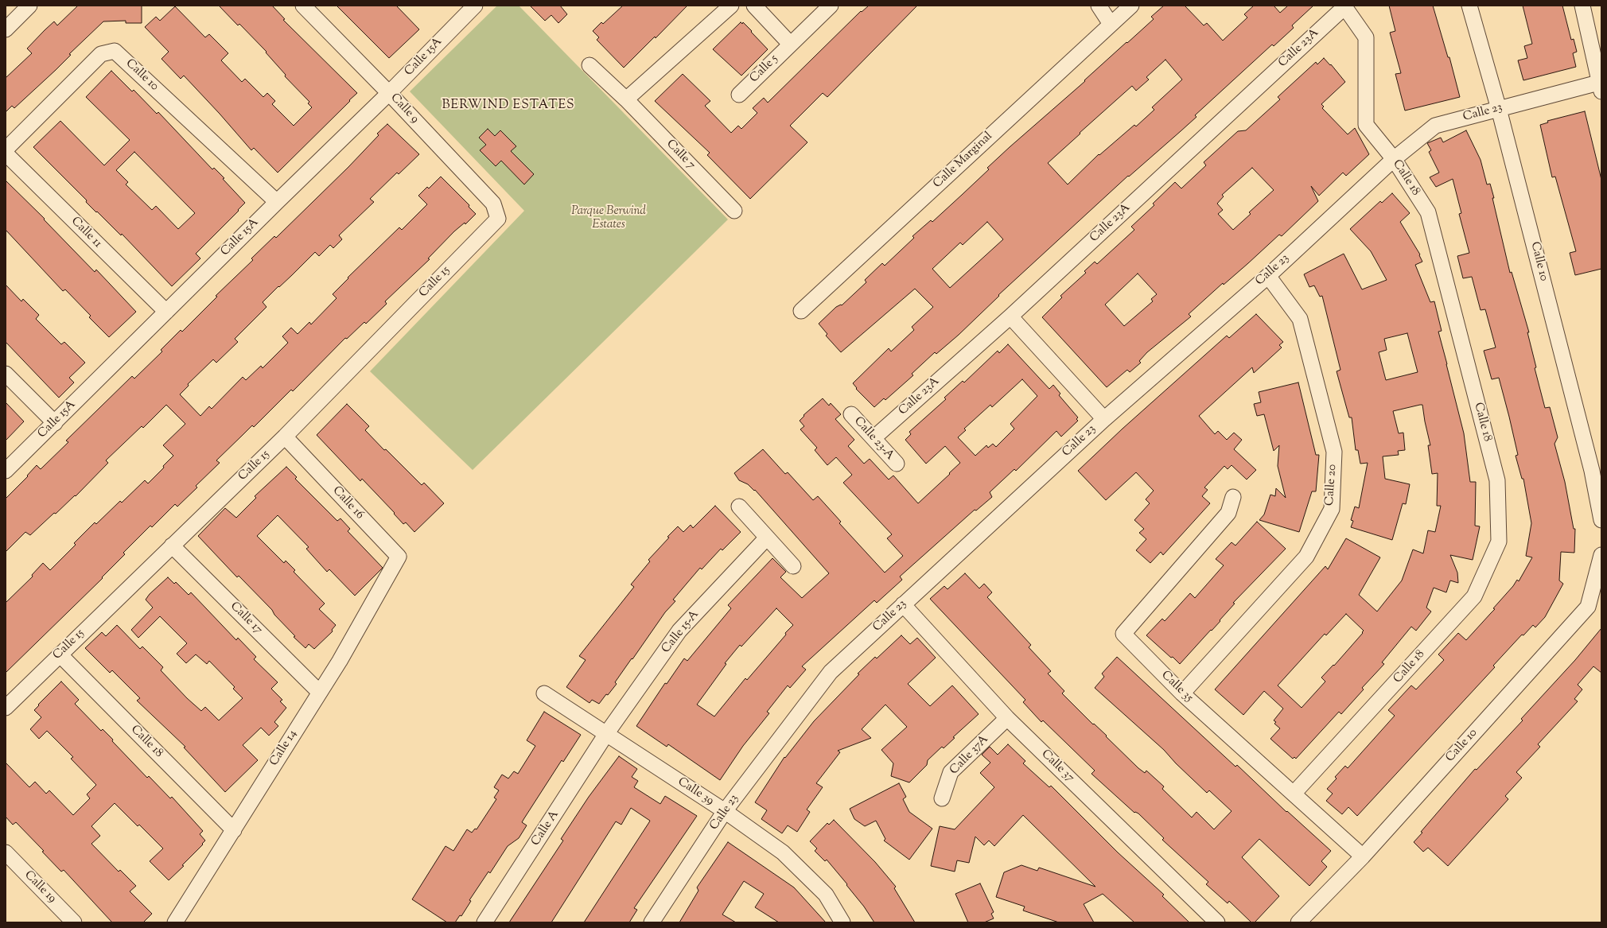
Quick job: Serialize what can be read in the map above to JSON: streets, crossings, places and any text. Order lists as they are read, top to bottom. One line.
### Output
{"streets":{"street":["Calle 23A","Calle 15A","Calle 5","Calle 10","Calle 9","Calle 23","Calle 7","Calle Marginal","Calle 18","Calle 11","Calle 15","Calle 23-A","Calle 20","Calle 16","Calle 17","Calle 15-A","Calle 35","Calle 14","Calle 37A","Calle 37","Calle 39","Calle A","Calle 19"]},"crossings":[["Calle 23A","Calle 18"],["Calle 23A","Calle 23-A"],["Calle 15A","Calle 10"],["Calle 15A","Calle 9"],["Calle 15A","Calle 11"],["Calle 10","Calle 23"],["Calle 10","Calle 35"],["Calle 9","Calle 15"],["Calle 23","Calle 18"],["Calle 23","Calle 20"],["Calle 23","Calle 37"],["Calle 23","Calle 39"],["Calle 18","Calle 15"],["Calle 18","Calle 35"],["Calle 18","Calle 14"],["Calle 15","Calle 16"],["Calle 15","Calle 17"],["Calle 20","Calle 35"],["Calle 16","Calle 14"],["Calle 17","Calle 14"],["Calle 15-A","Calle 39"],["Calle 15-A","Calle A"],["Calle 37A","Calle 37"],["Calle 39","Calle A"]],"districts":["BERWIND ESTATES"],"parks":["Parque Berwind Estates"]}
